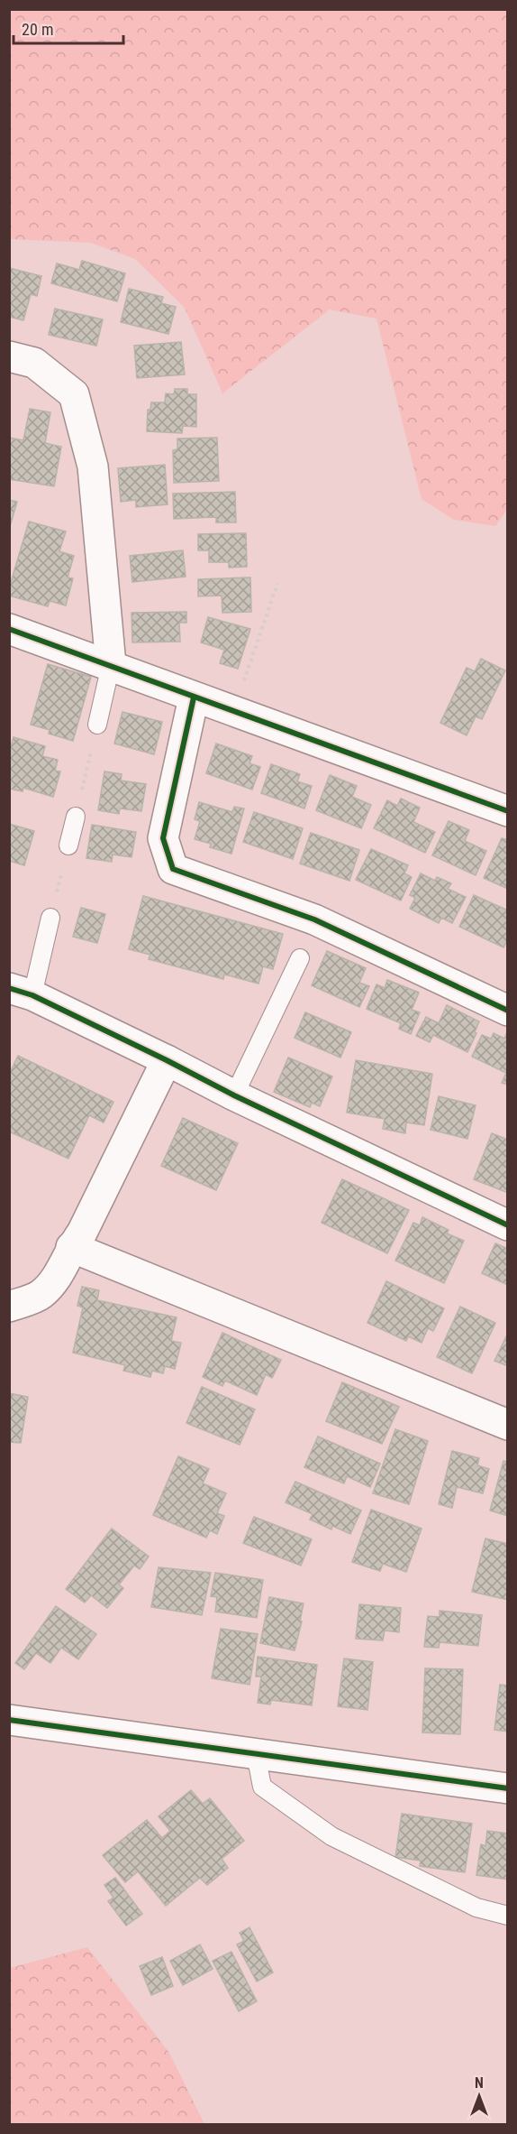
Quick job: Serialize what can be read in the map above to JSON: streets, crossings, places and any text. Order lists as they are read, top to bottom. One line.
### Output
{"scale_bar":"20 m","north":"top"}
